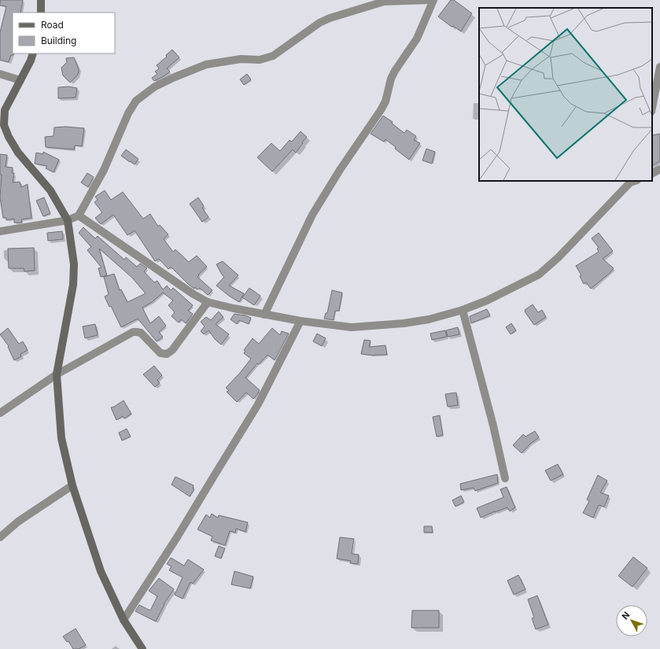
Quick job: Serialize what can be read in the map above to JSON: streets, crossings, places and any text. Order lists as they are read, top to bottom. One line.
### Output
{"legend":["Road","Building"],"north":"top left"}
